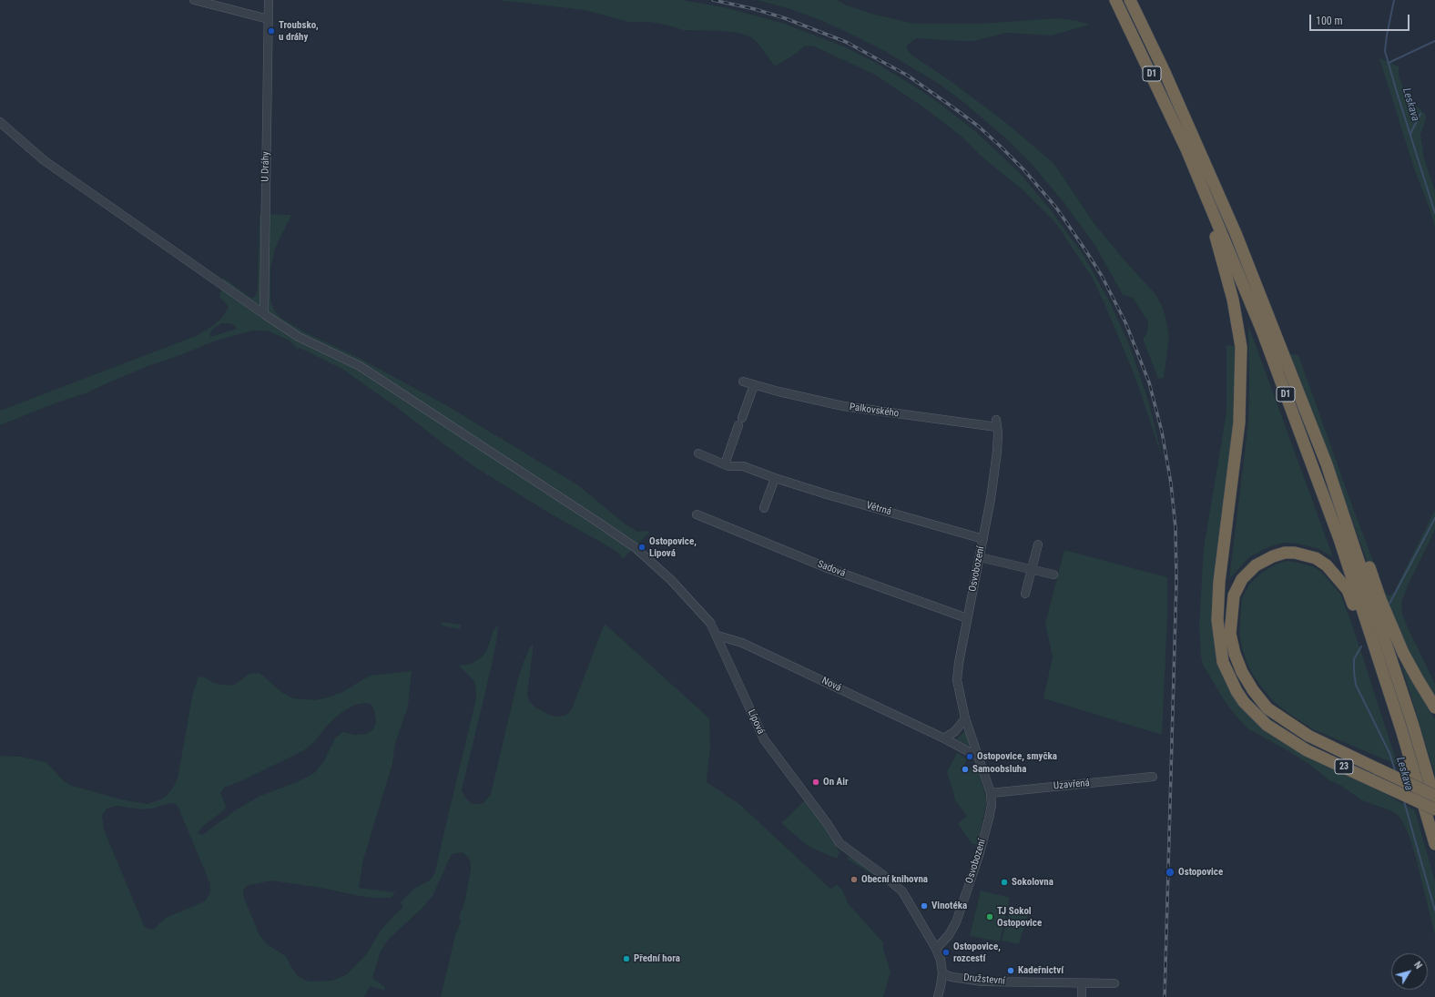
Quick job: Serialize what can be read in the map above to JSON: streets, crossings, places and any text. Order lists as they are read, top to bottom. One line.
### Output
{"streets":{"highway":["D1","23"],"street":["U Dráhy","Palkovského","Větrná","Sadová","Osvobození","Nová","Lípová","Uzavřená","Družstevní"]},"crossings":[["D1","23"],["U Dráhy","Lípová"],["Palkovského","Osvobození"],["Větrná","Osvobození"],["Sadová","Osvobození"],["Osvobození","Nová"],["Osvobození","Lípová"],["Osvobození","Uzavřená"],["Nová","Lípová"],["Lípová","Družstevní"]],"water":["Leskava"],"places":["Troubsko, u dráhy","Ostopovice, Lipová","Ostopovice, smyčka","Samoobsluha","On Air","Ostopovice","Obecní knihovna","Sokolovna","Vinotéka","TJ Sokol Ostopovice","Ostopovice, rozcestí","Přední hora","Kadeřnictví"],"scale_bar":"100 m","north":"top right"}
